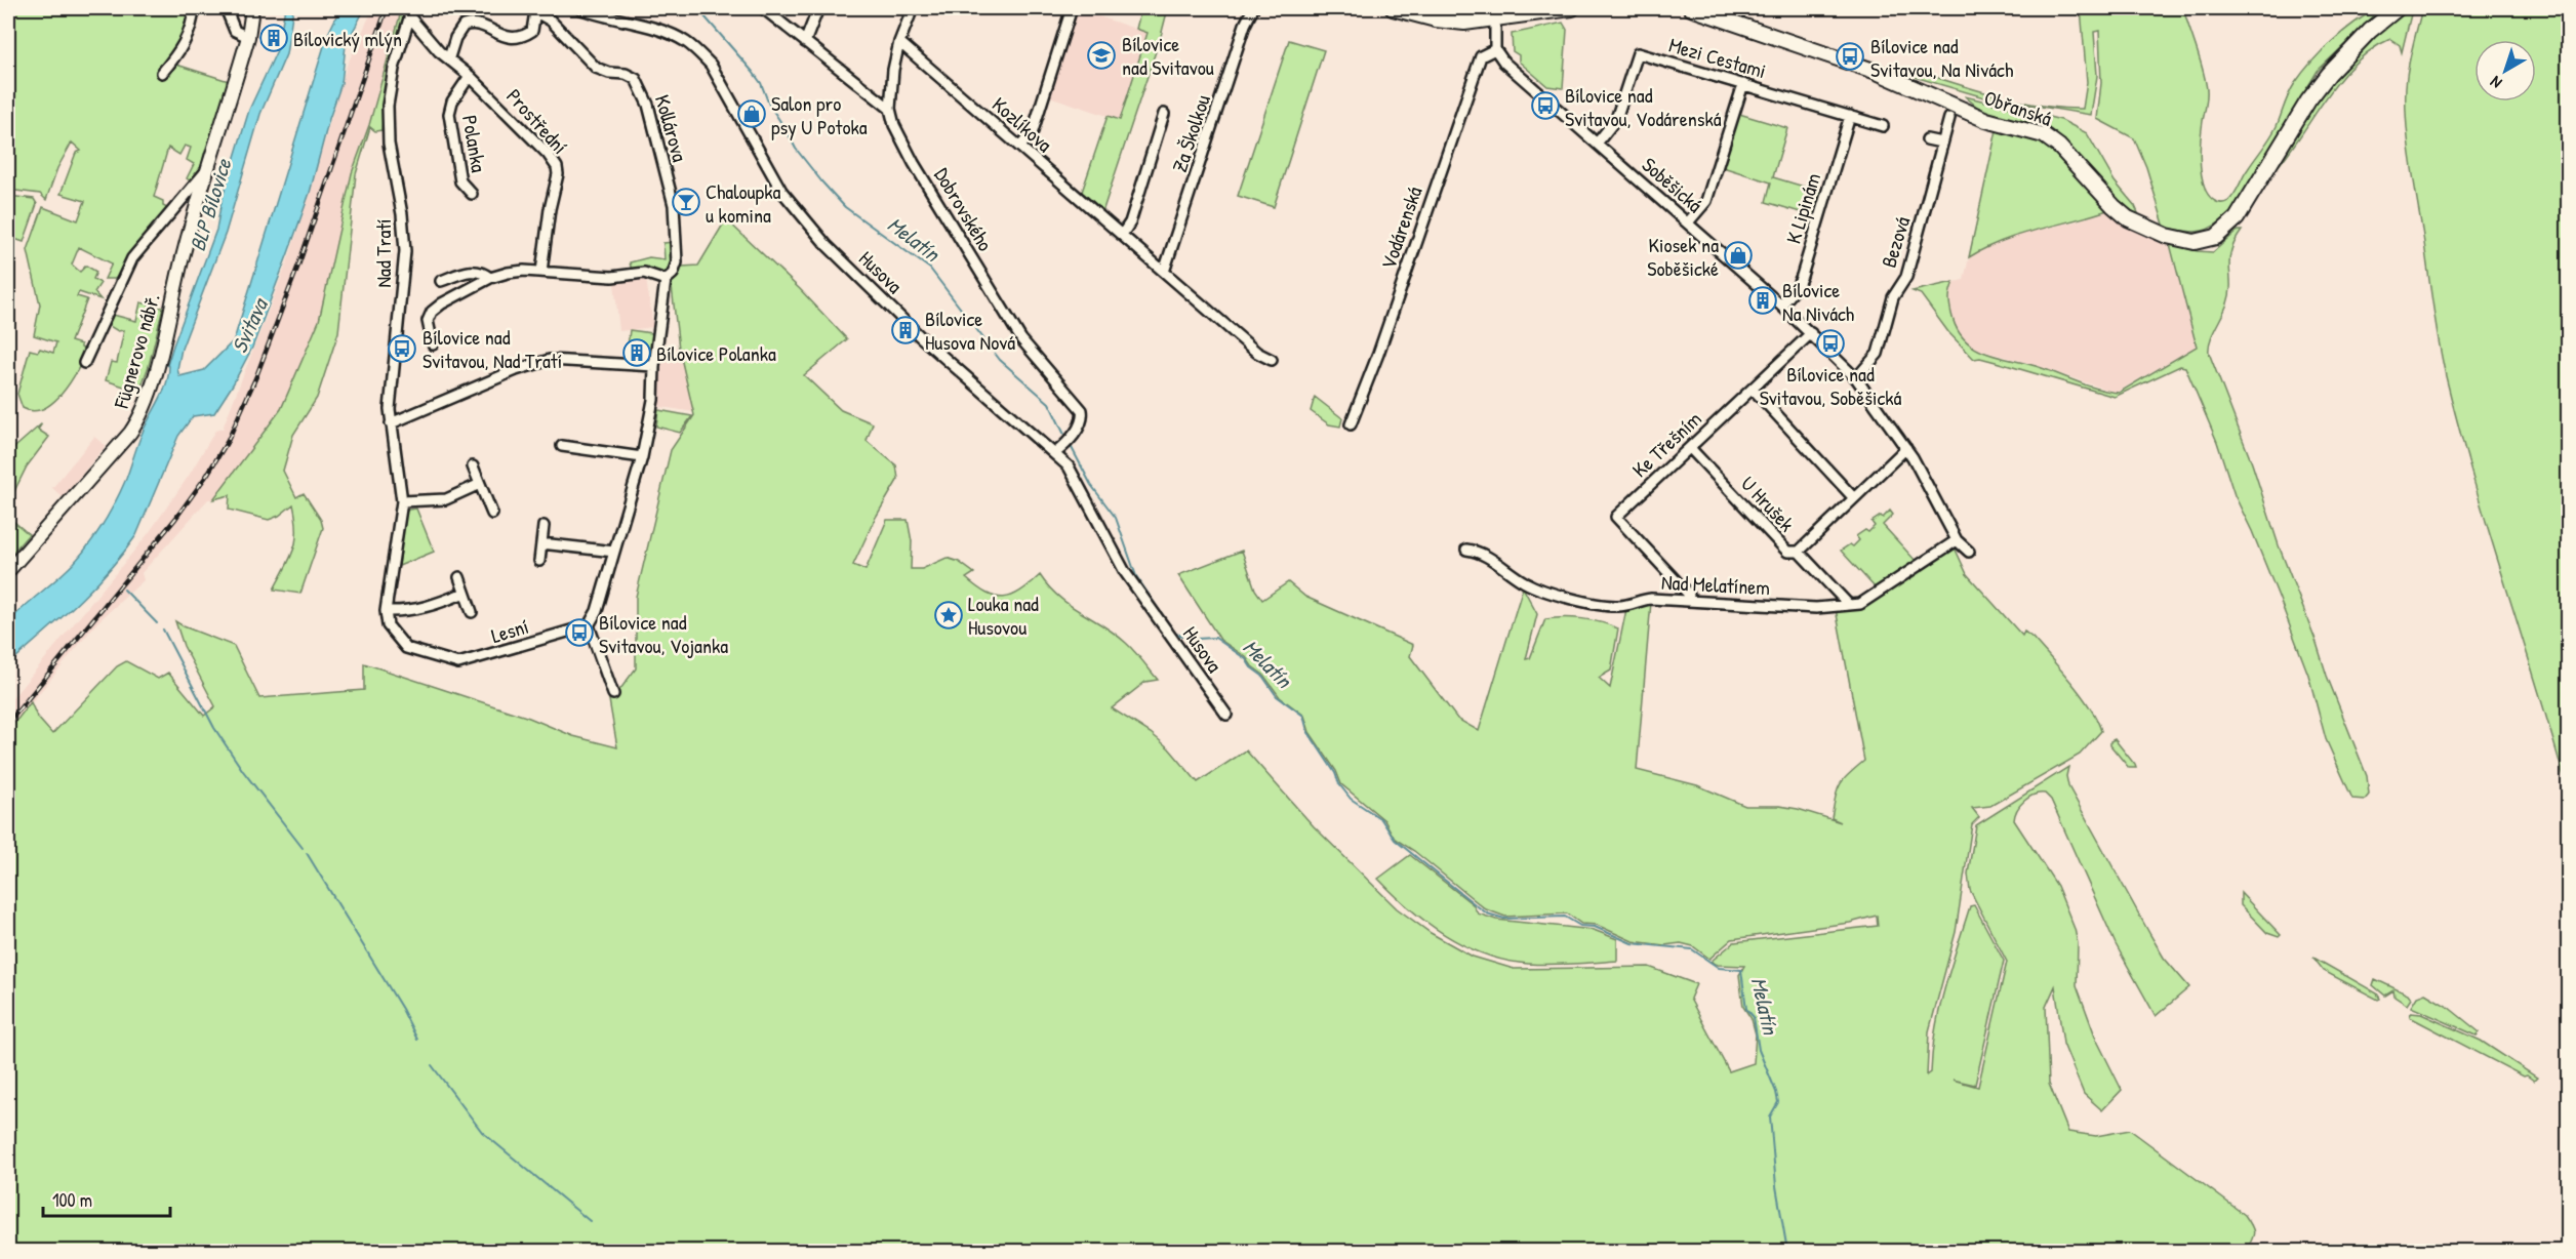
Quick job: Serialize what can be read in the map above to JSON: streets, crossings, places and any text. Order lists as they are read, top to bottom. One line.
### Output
{"streets":{"main road":["Obřanská"],"street":["Mezi Cestami","Prostřední","Kozlíkova","Kollárova","Za Školkou","Polanka","Soběšická","K Lipinám","Dobrovského","Vodárenská","Bezová","Nad Tratí","Husova","Fügnerovo nábř.","Ke Třešním","U Hrušek","Nad Melatínem","Lesní"]},"crossings":[["Mezi Cestami","Soběšická"],["Mezi Cestami","K Lipinám"],["Prostřední","Polanka"],["Kozlíkova","Za Školkou"],["Soběšická","K Lipinám"],["Soběšická","Vodárenská"],["Soběšická","Bezová"],["Soběšická","Ke Třešním"],["Soběšická","Nad Melatínem"],["Dobrovského","Husova"],["Nad Tratí","Lesní"],["Ke Třešním","U Hrušek"],["U Hrušek","Nad Melatínem"]],"water":["BLP Bílovice","Melatín","Svitava"],"places":{"building":["Bílovický mlýn","Bílovice Na Nivách","Bílovice Husova Nová","Bílovice Polanka"],"school or university":["Bílovice nad Svitavou"],"bus stop":["Bílovice nad Svitavou, Na Nivách","Bílovice nad Svitavou, Vodárenská","Bílovice nad Svitavou, Soběšická","Bílovice nad Svitavou, Nad Tratí","Bílovice nad Svitavou, Vojanka"],"shop":["Salon pro psy U Potoka","Kiosek na Soběšické"],"bar":["Chaloupka u komina"],"place":["Louka nad Husovou"]},"scale_bar":"100 m","north":"bottom left"}
